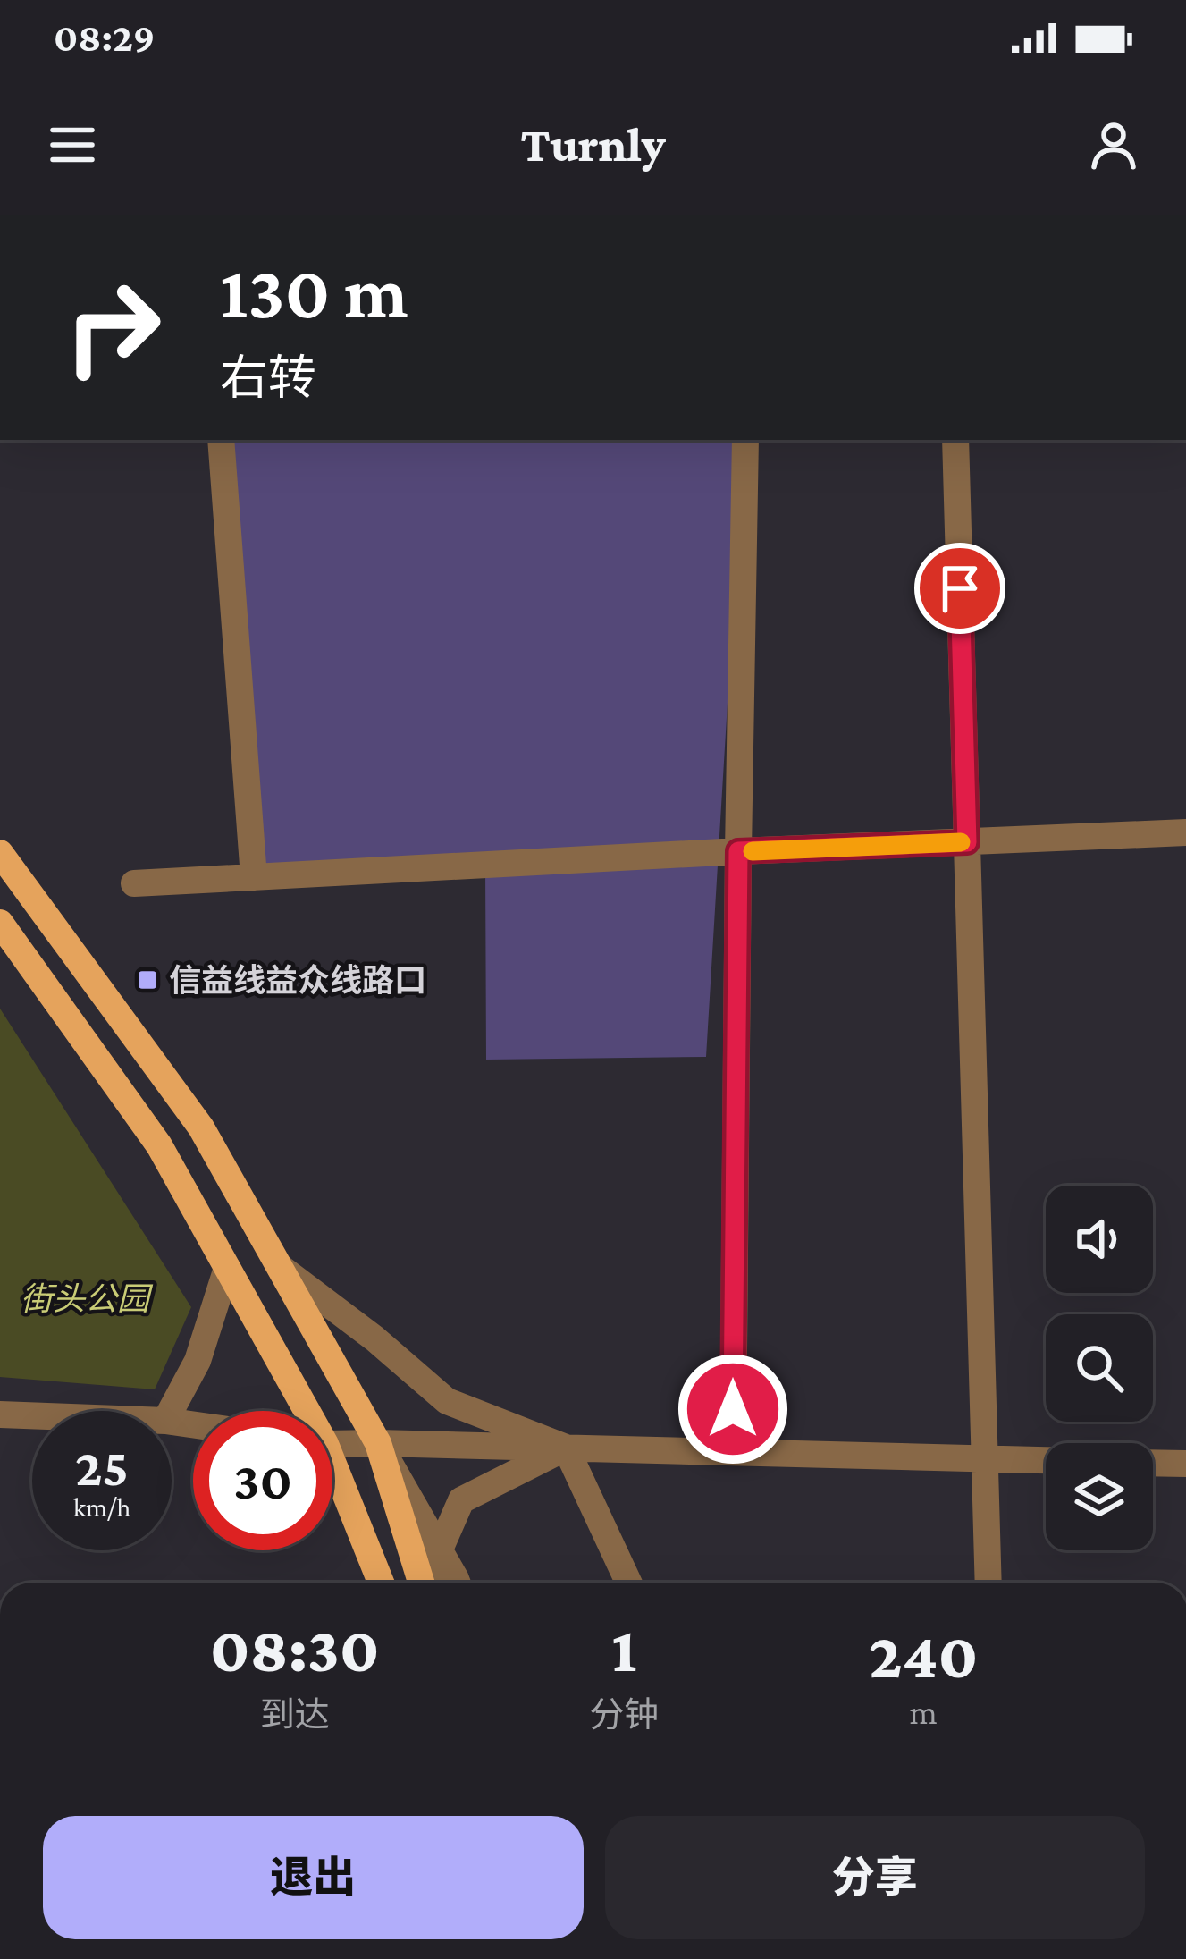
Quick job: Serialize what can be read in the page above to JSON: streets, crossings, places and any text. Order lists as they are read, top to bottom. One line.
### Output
{"parks":["街头公园"],"places":{"transit":["信益线益众线路口"]},"page":{"status":"08:29","header":"Turnly","turn":["130 m","右转"],"speed":"25 km/h","limit":"30","eta":["08:30","到达","1","分钟","240","m"],"buttons":["退出","分享"]}}
